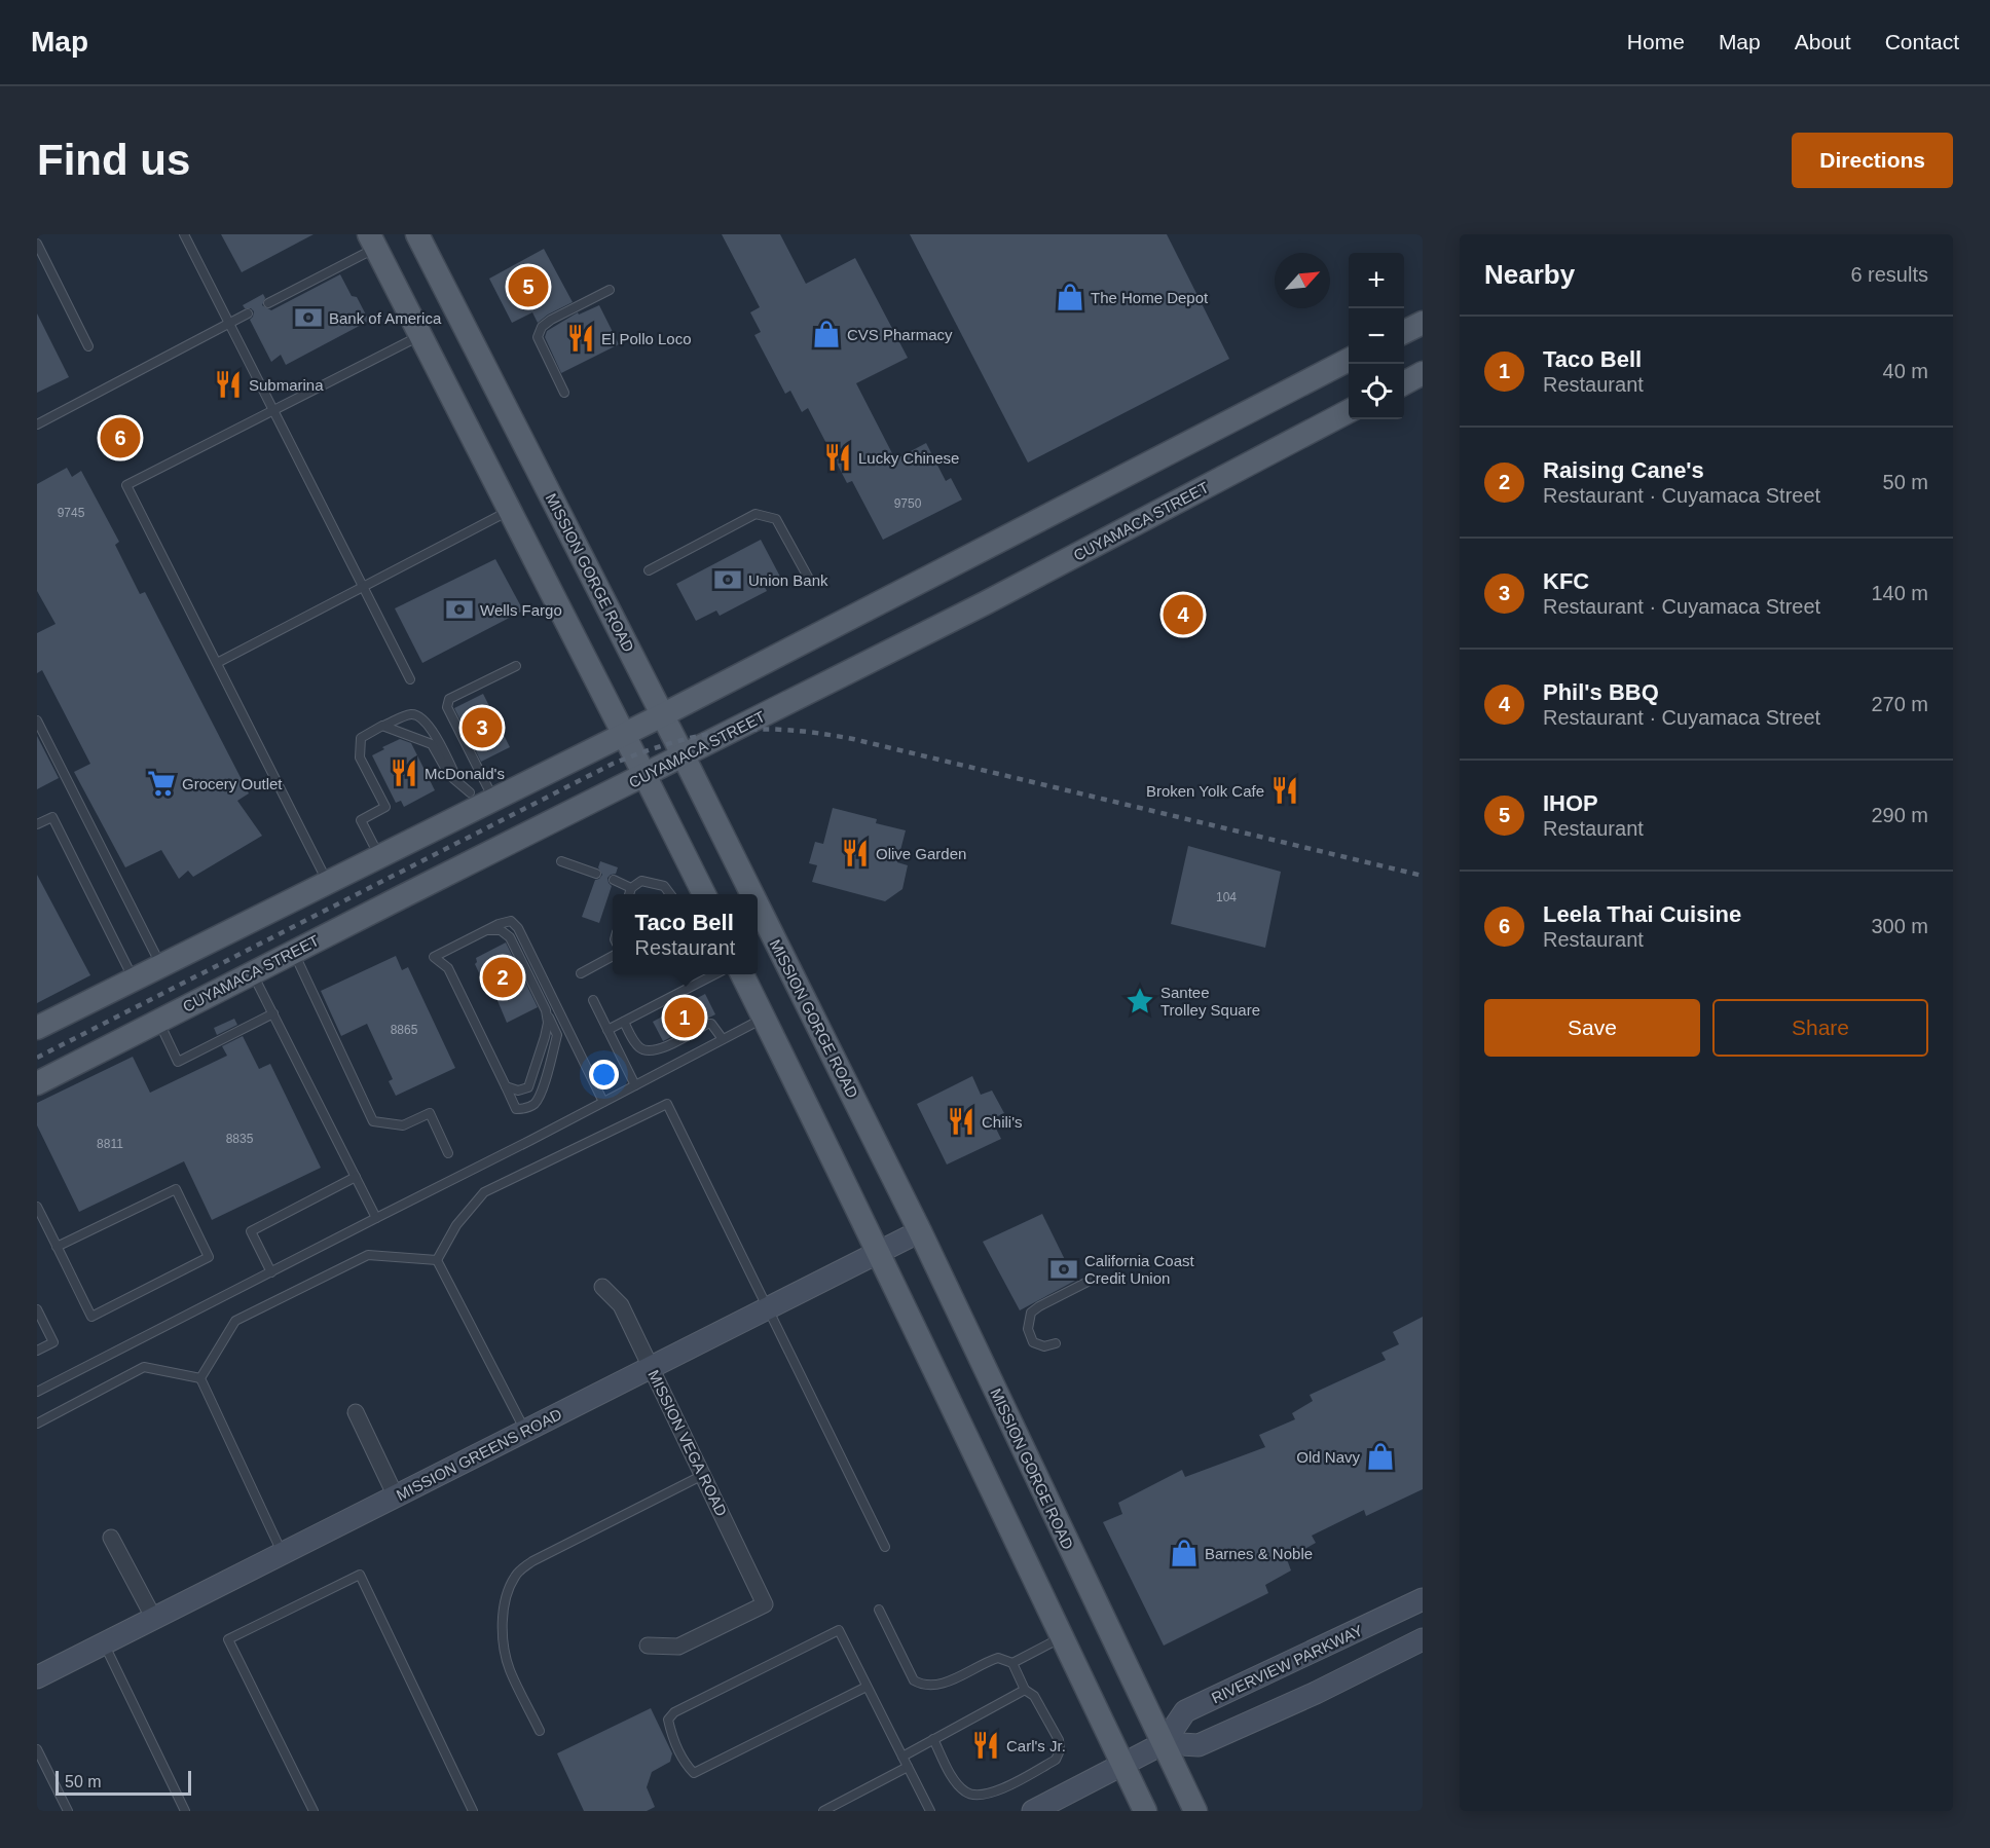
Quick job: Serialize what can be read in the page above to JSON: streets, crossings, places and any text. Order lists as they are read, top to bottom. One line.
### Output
{"streets":{"main road":["CUYAMACA STREET","MISSION GORGE ROAD"],"street":["MISSION VEGA ROAD","MISSION GREENS ROAD","RIVERVIEW PARKWAY"]},"crossings":[["CUYAMACA STREET","MISSION GORGE ROAD"],["MISSION GORGE ROAD","MISSION GREENS ROAD"],["MISSION GORGE ROAD","RIVERVIEW PARKWAY"],["MISSION VEGA ROAD","MISSION GREENS ROAD"]],"places":{"shop":["The Home Depot","CVS Pharmacy","Old Navy","Barnes & Noble"],"bank":["Bank of America","Union Bank","Wells Fargo","California Coast Credit Union"],"restaurant":["El Pollo Loco","Submarina","Lucky Chinese","McDonald's","Broken Yolk Cafe","Olive Garden","Chili's","Carl's Jr."],"supermarket":["Grocery Outlet"],"place":["Santee Trolley Square"]},"house_numbers":["9750","9745","104","8865","8835","8811"],"scale_bar":"50 m","north":"top right","page":{"header":"Map","nav":["Home","Map","About","Contact"],"buttons":["Directions",["Save","Share"]],"title":"Find us","heading":["Nearby","6 results"],"map_buttons":["+","−"],"pins":["5","6","4","3","2","1"],"list":[{"mark":"1","name":"Taco Bell","note":"Restaurant","value":"40 m"},{"mark":"2","name":"Raising Cane's","note":"Restaurant · Cuyamaca Street","value":"50 m"},{"mark":"3","name":"KFC","note":"Restaurant · Cuyamaca Street","value":"140 m"},{"mark":"4","name":"Phil's BBQ","note":"Restaurant · Cuyamaca Street","value":"270 m"},{"mark":"5","name":"IHOP","note":"Restaurant","value":"290 m"},{"mark":"6","name":"Leela Thai Cuisine","note":"Restaurant","value":"300 m"}],"popup":["Taco Bell","Restaurant"],"scale":"50 m"}}
